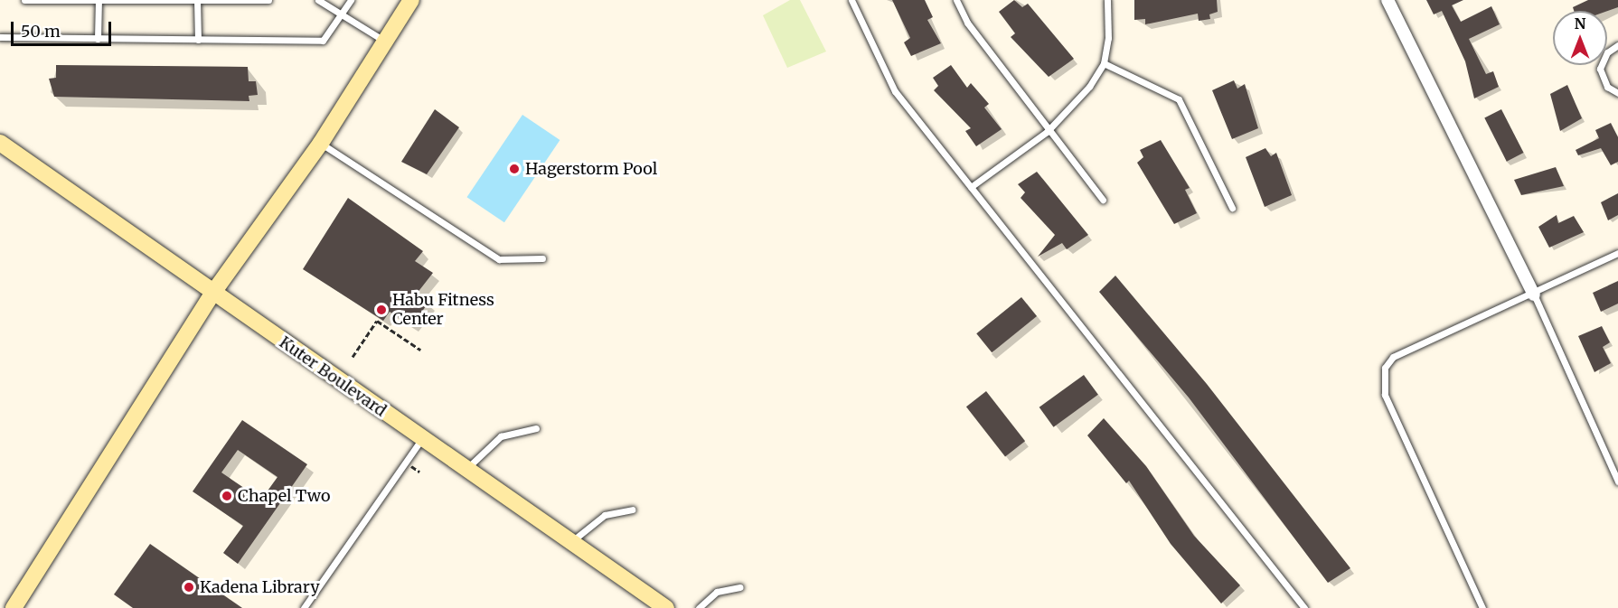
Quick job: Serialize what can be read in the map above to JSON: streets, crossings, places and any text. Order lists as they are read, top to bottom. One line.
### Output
{"streets":{"street":["Kuter Boulevard"]},"places":["Hagerstorm Pool","Habu Fitness Center","Chapel Two","Kadena Library"],"scale_bar":"50 m","north":"top"}
